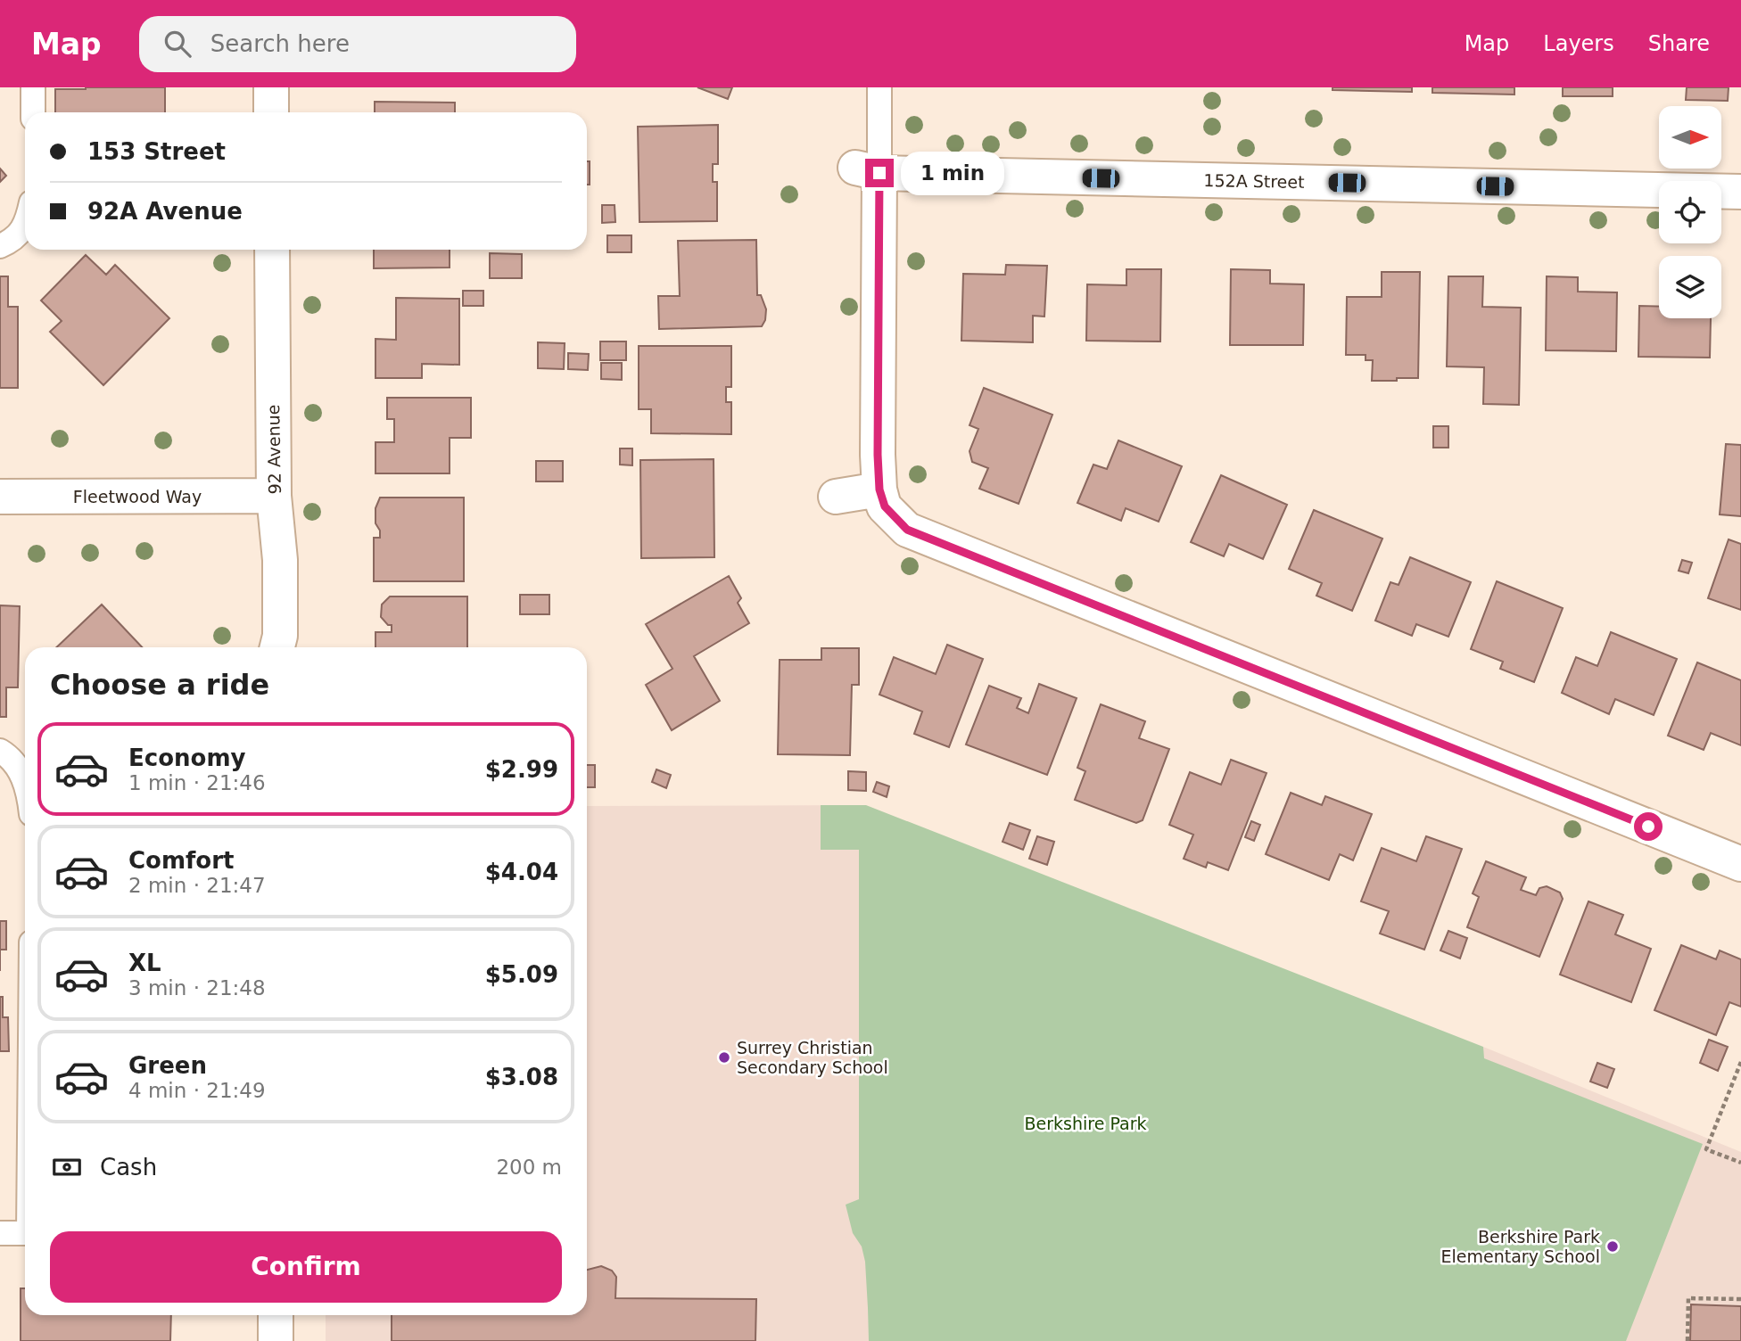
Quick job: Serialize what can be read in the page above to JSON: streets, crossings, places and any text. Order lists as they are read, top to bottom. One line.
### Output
{"streets":{"street":["152A Street","92 Avenue","Fleetwood Way"]},"crossings":[["92 Avenue","Fleetwood Way"]],"parks":["Berkshire Park"],"places":["Surrey Christian Secondary School","Berkshire Park Elementary School"],"north":"right","page":{"header":"Map","search":"Search here","nav":["Map","Layers","Share"],"banner":["153 Street","92A Avenue"],"bubble":"1 min","heading":"Choose a ride","list":[{"name":"Economy","note":"1 min · 21:46","value":"$2.99"},{"name":"Comfort","note":"2 min · 21:47","value":"$4.04"},{"name":"XL","note":"3 min · 21:48","value":"$5.09"},{"name":"Green","note":"4 min · 21:49","value":"$3.08"}],"pay":["Cash","200 m"],"buttons":"Confirm"}}
